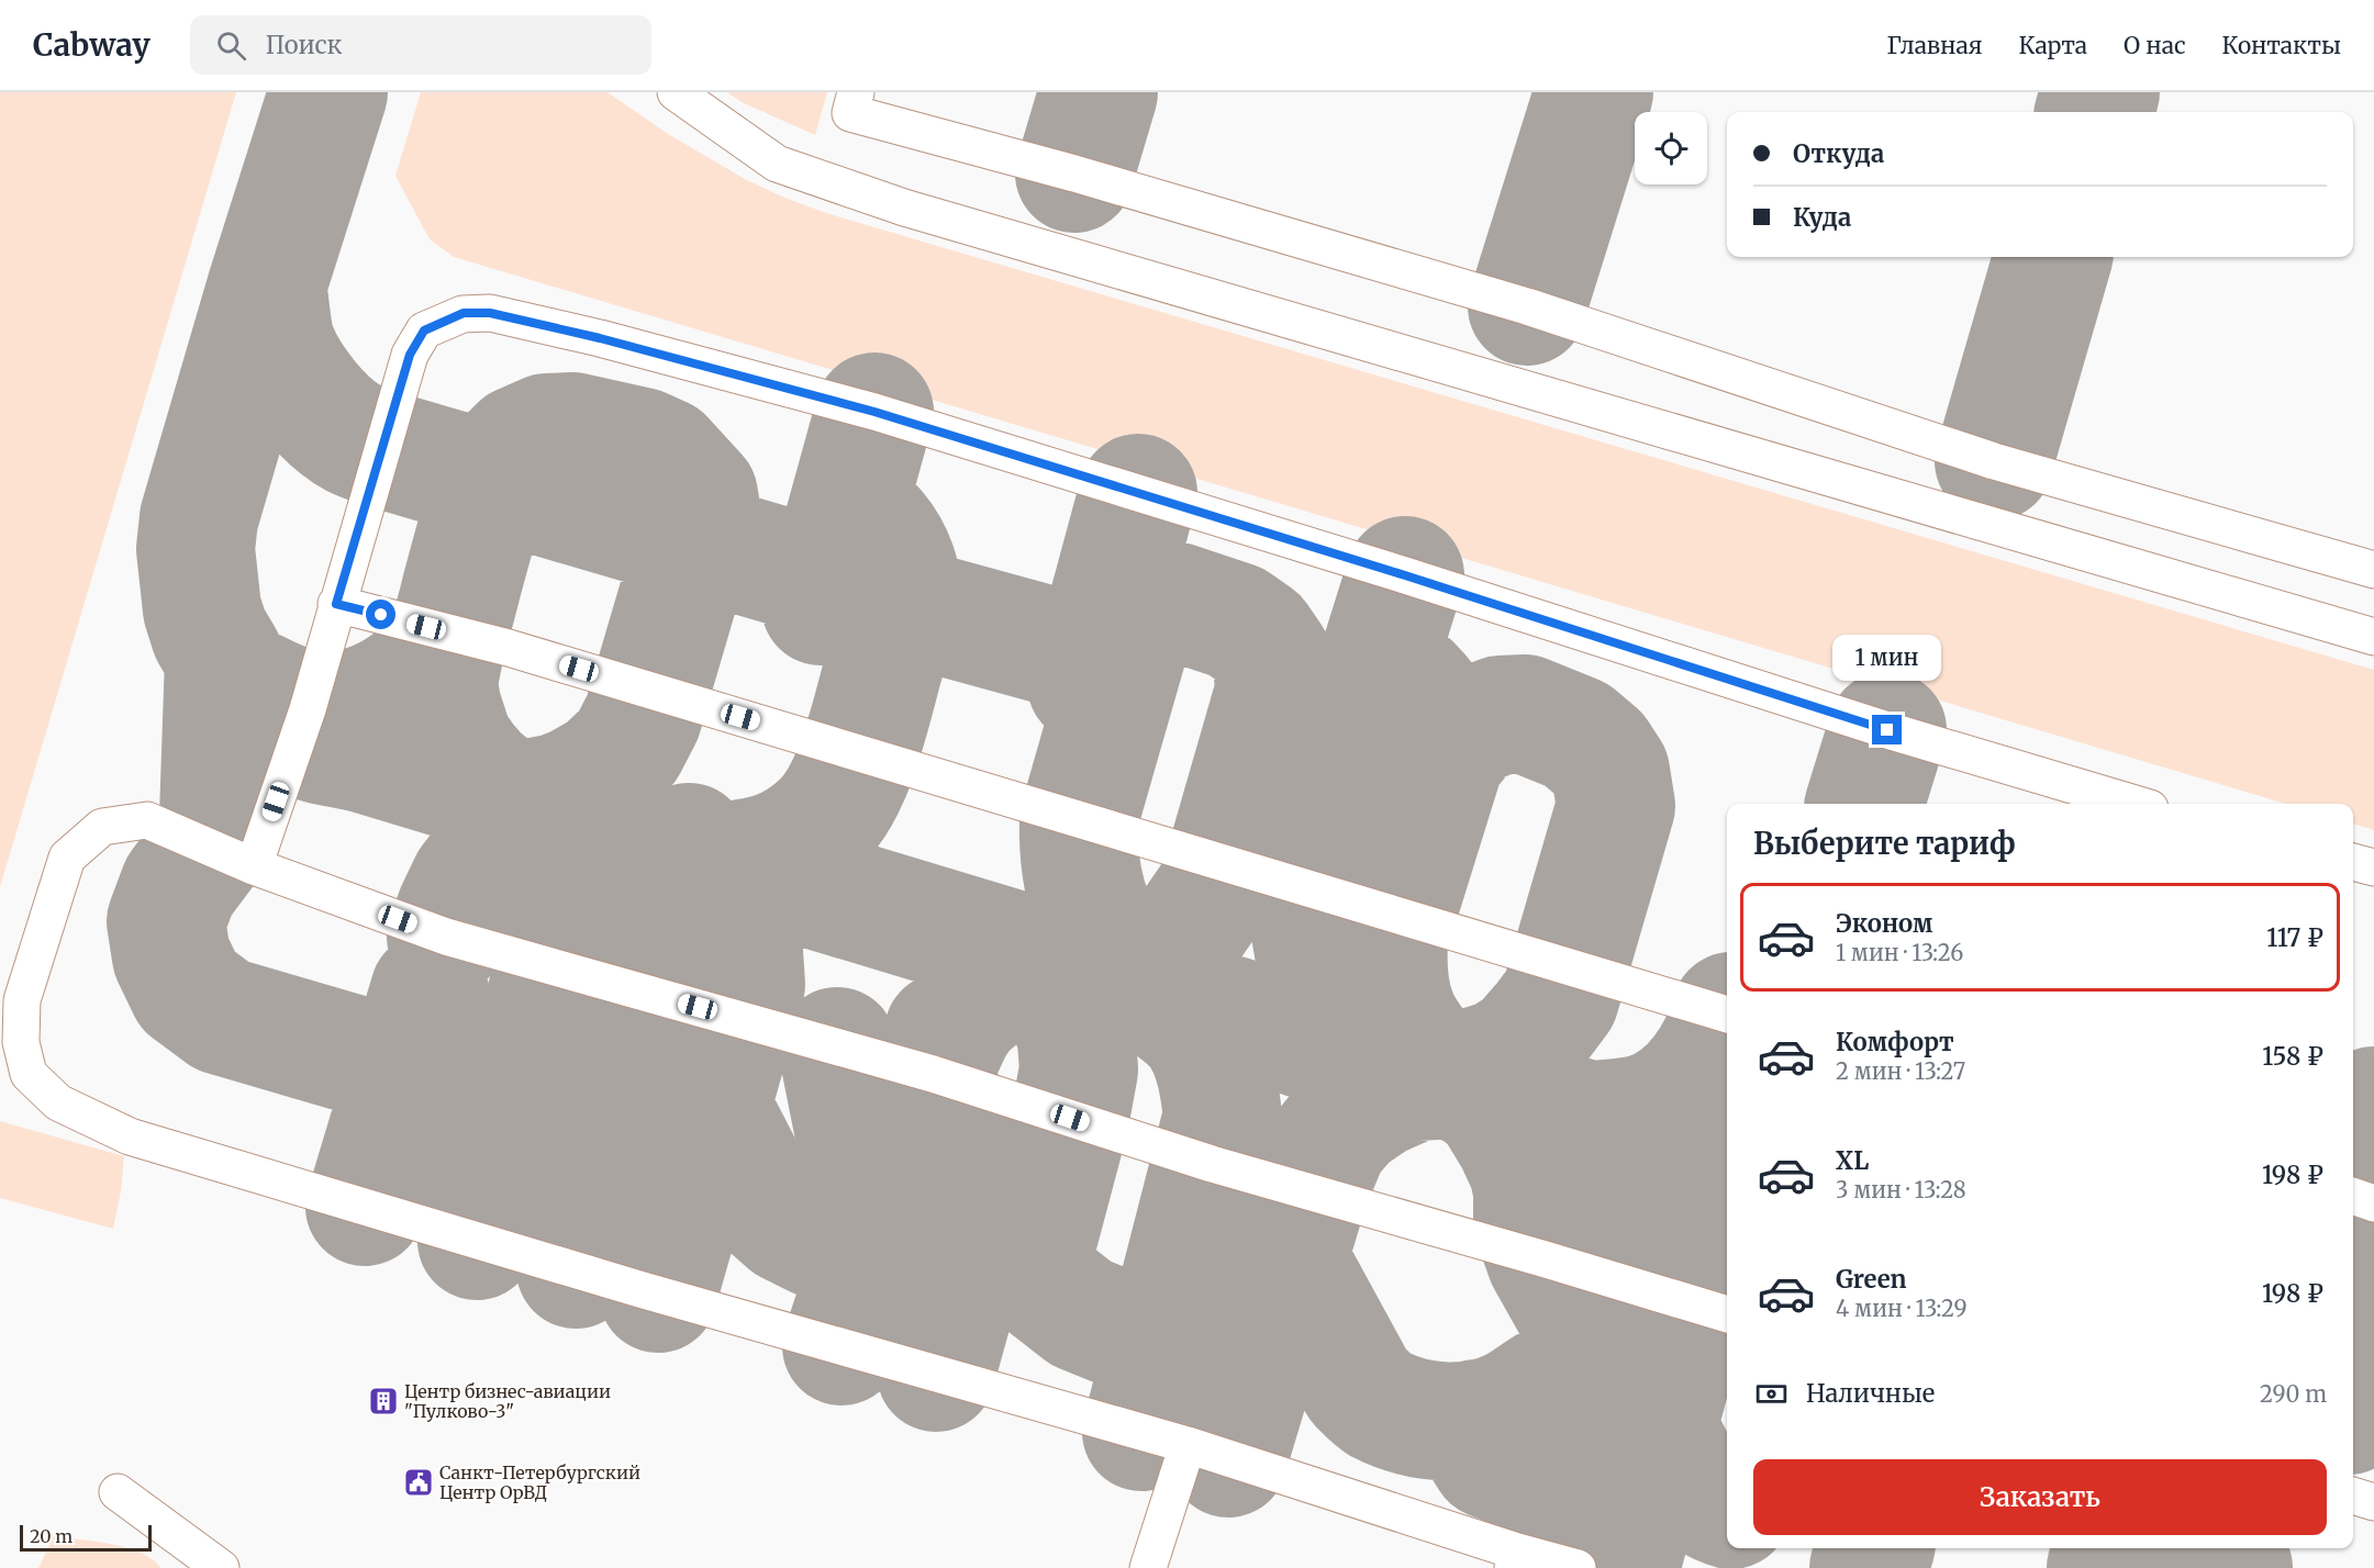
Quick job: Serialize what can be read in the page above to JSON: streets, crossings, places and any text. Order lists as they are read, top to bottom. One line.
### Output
{"places":{"building":["Центр бизнес-авиации \"Пулково-3\""],"public building":["Санкт-Петербургский Центр ОрВД"]},"scale_bar":"20 m","page":{"header":"Cabway","search":"Поиск","nav":["Главная","Карта","О нас","Контакты"],"banner":["Откуда","Куда"],"bubble":"1 мин","heading":"Выберите тариф","list":[{"name":"Эконом","note":"1 мин · 13:26","value":"117 ₽"},{"name":"Комфорт","note":"2 мин · 13:27","value":"158 ₽"},{"name":"XL","note":"3 мин · 13:28","value":"198 ₽"},{"name":"Green","note":"4 мин · 13:29","value":"198 ₽"}],"pay":["Наличные","290 m"],"buttons":"Заказать","scale":"20 m"}}
